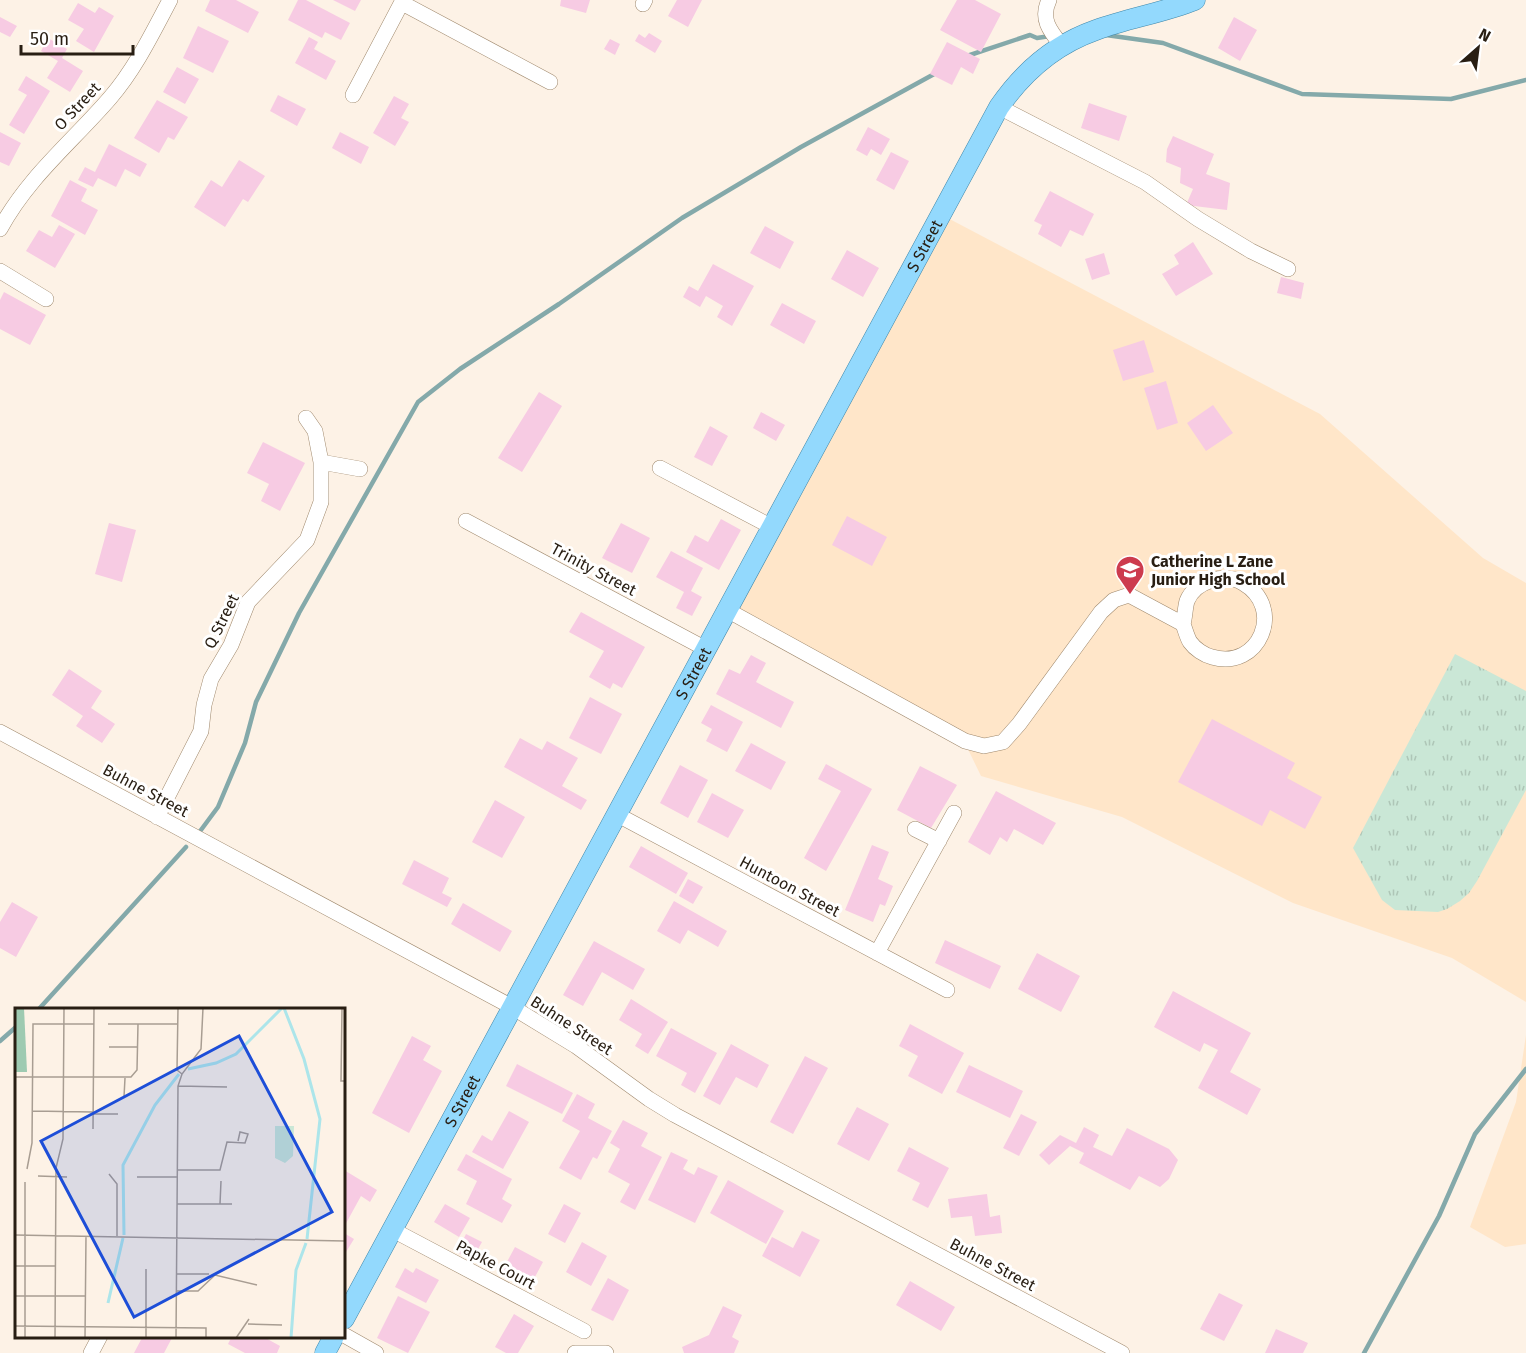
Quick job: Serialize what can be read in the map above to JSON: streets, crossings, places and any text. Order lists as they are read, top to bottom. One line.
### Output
{"streets":{"main road":["S Street"],"street":["O Street","Trinity Street","Q Street","Buhne Street","Huntoon Street","Papke Court"]},"crossings":[["S Street","Trinity Street"],["S Street","Buhne Street"],["S Street","Huntoon Street"],["S Street","Papke Court"],["Q Street","Buhne Street"]],"places":{"school or university":["Catherine L Zane Junior High School"]},"scale_bar":"50 m","north":"top right"}
